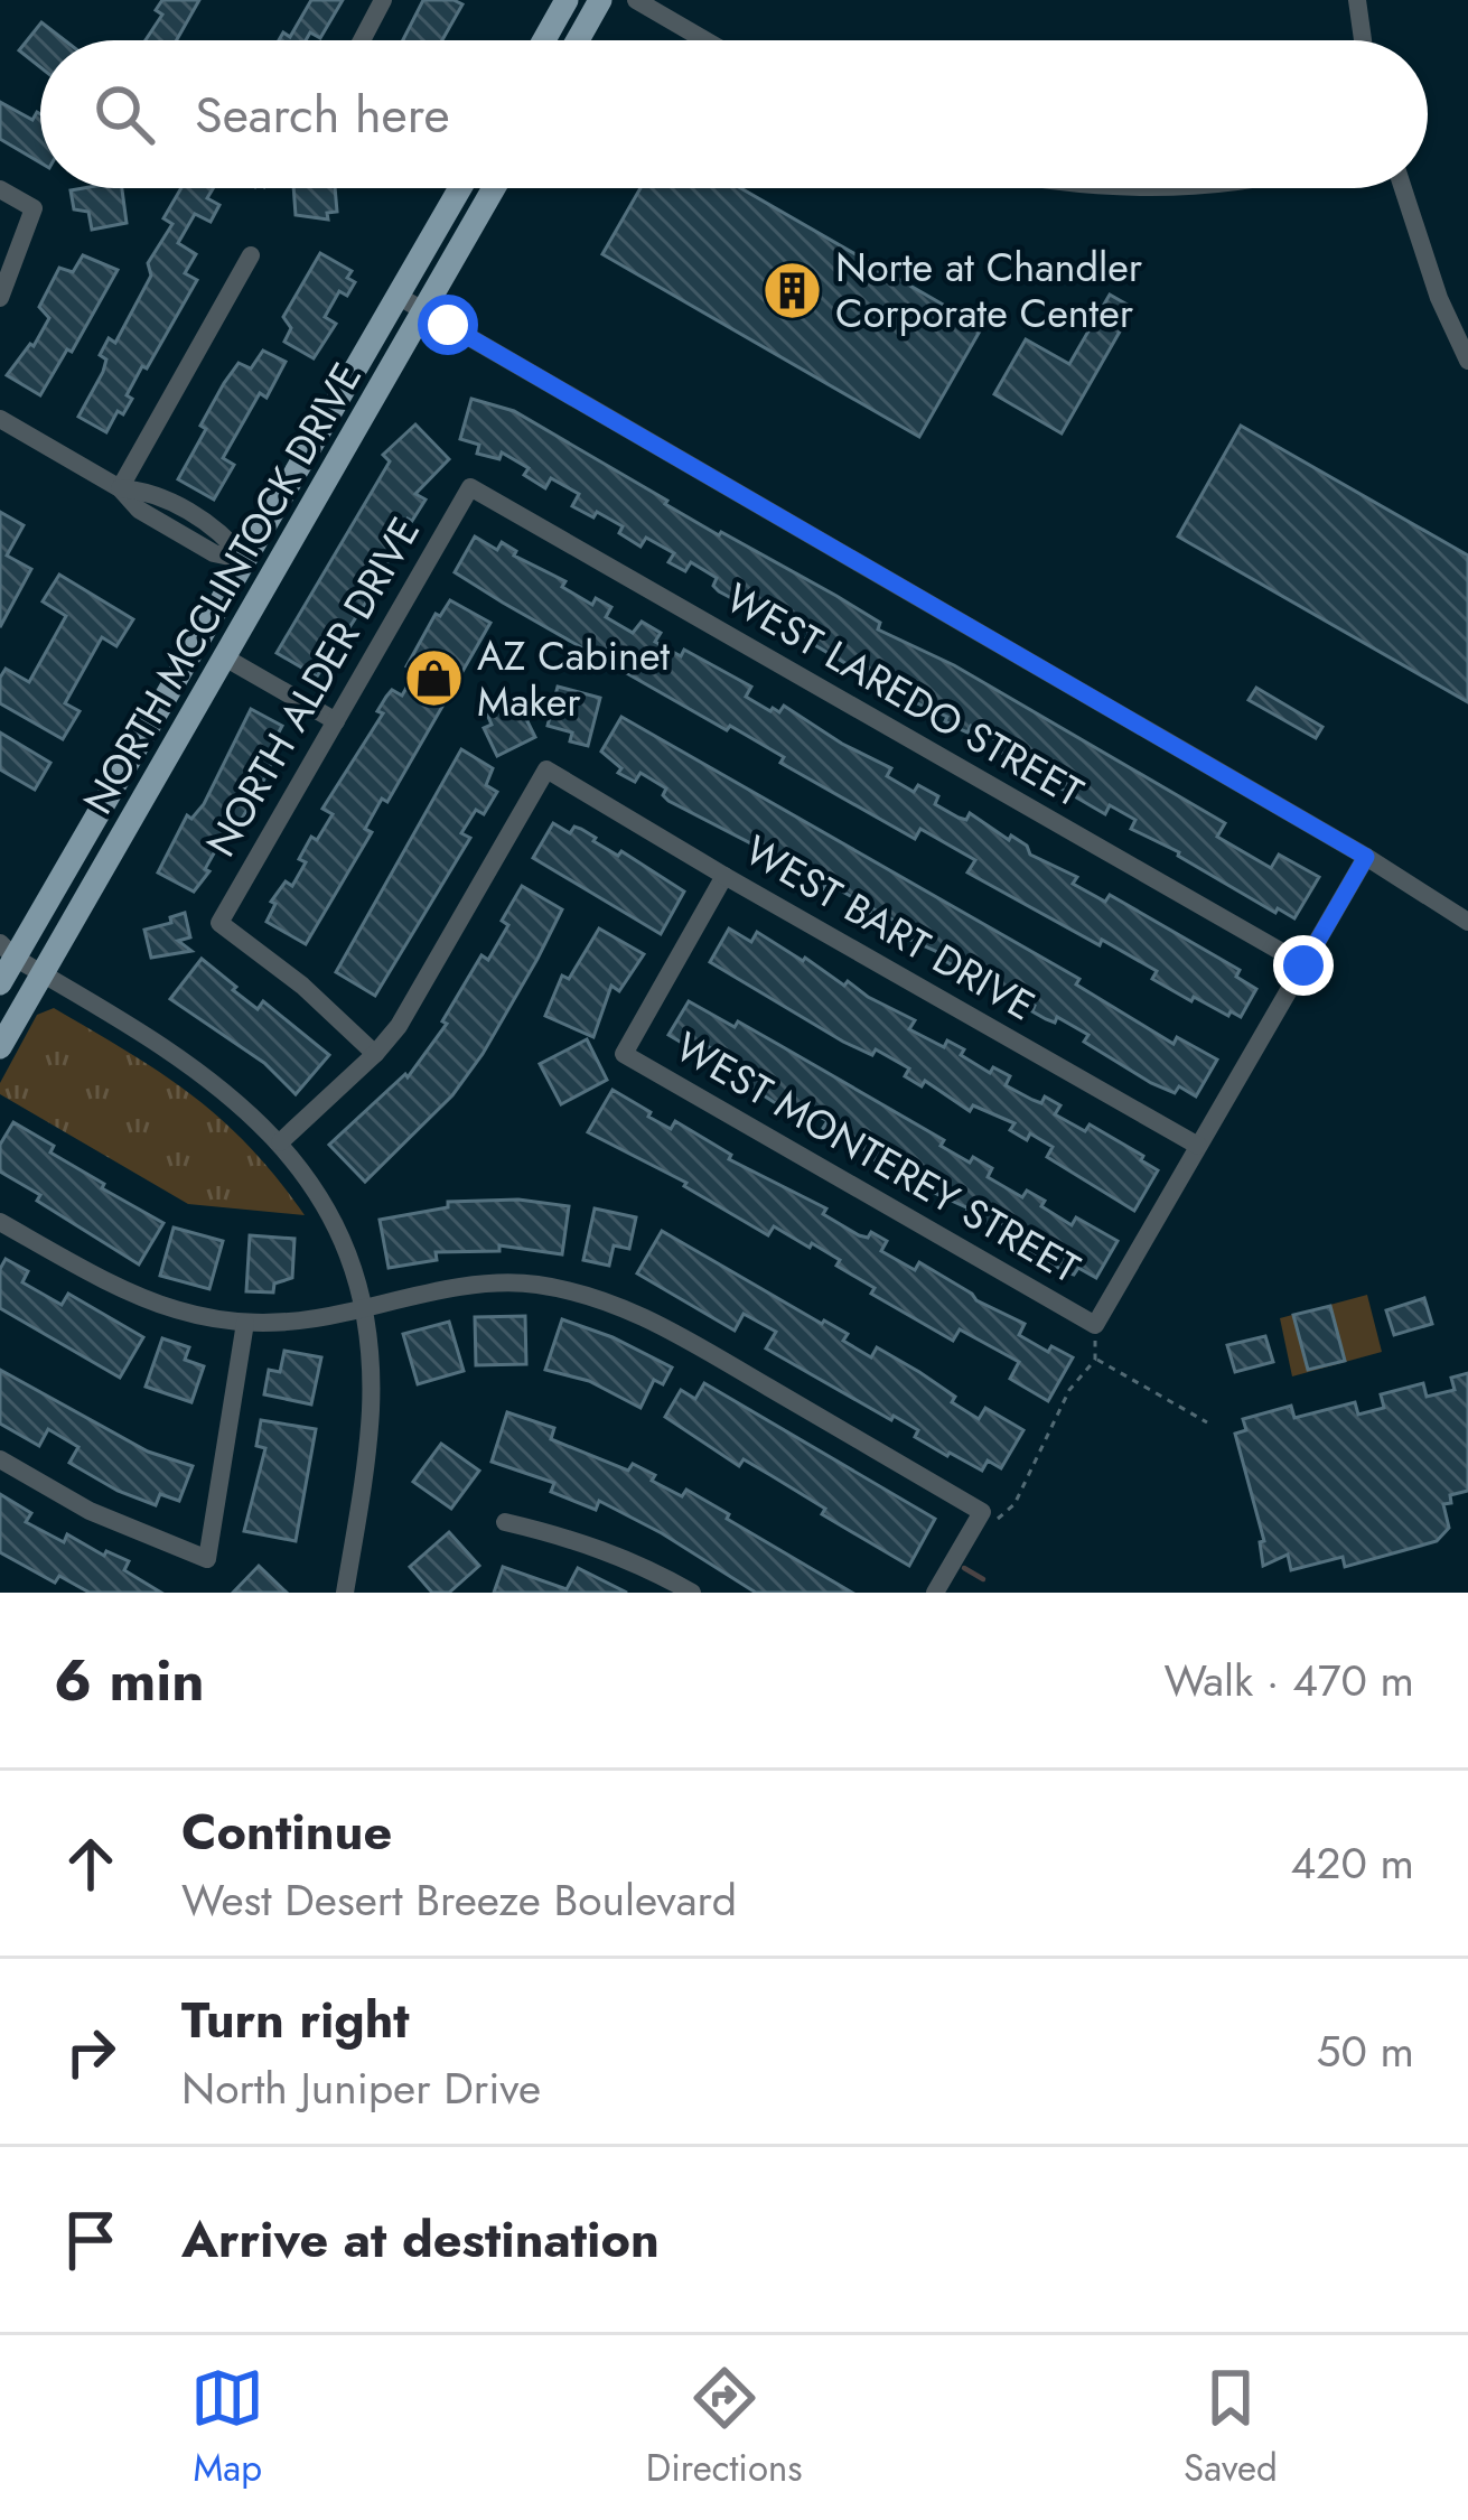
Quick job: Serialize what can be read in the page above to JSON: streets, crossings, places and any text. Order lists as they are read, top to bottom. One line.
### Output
{"streets":{"main road":["NORTH MCCLINTOCK DRIVE"],"street":["NORTH ALDER DRIVE","WEST LAREDO STREET","WEST BART DRIVE","WEST MONTEREY STREET"]},"crossings":[["NORTH ALDER DRIVE","WEST LAREDO STREET"],["NORTH ALDER DRIVE","WEST BART DRIVE"],["WEST BART DRIVE","WEST MONTEREY STREET"]],"places":{"building":["Norte at Chandler Corporate Center"],"shop":["AZ Cabinet Maker"]},"page":{"search":"Search here","heading":["6 min","Walk · 470 m"],"list":[["Continue","West Desert Breeze Boulevard","420 m"],["Turn right","North Juniper Drive","50 m"],"Arrive at destination"],"nav":["Map","Directions","Saved"]}}
